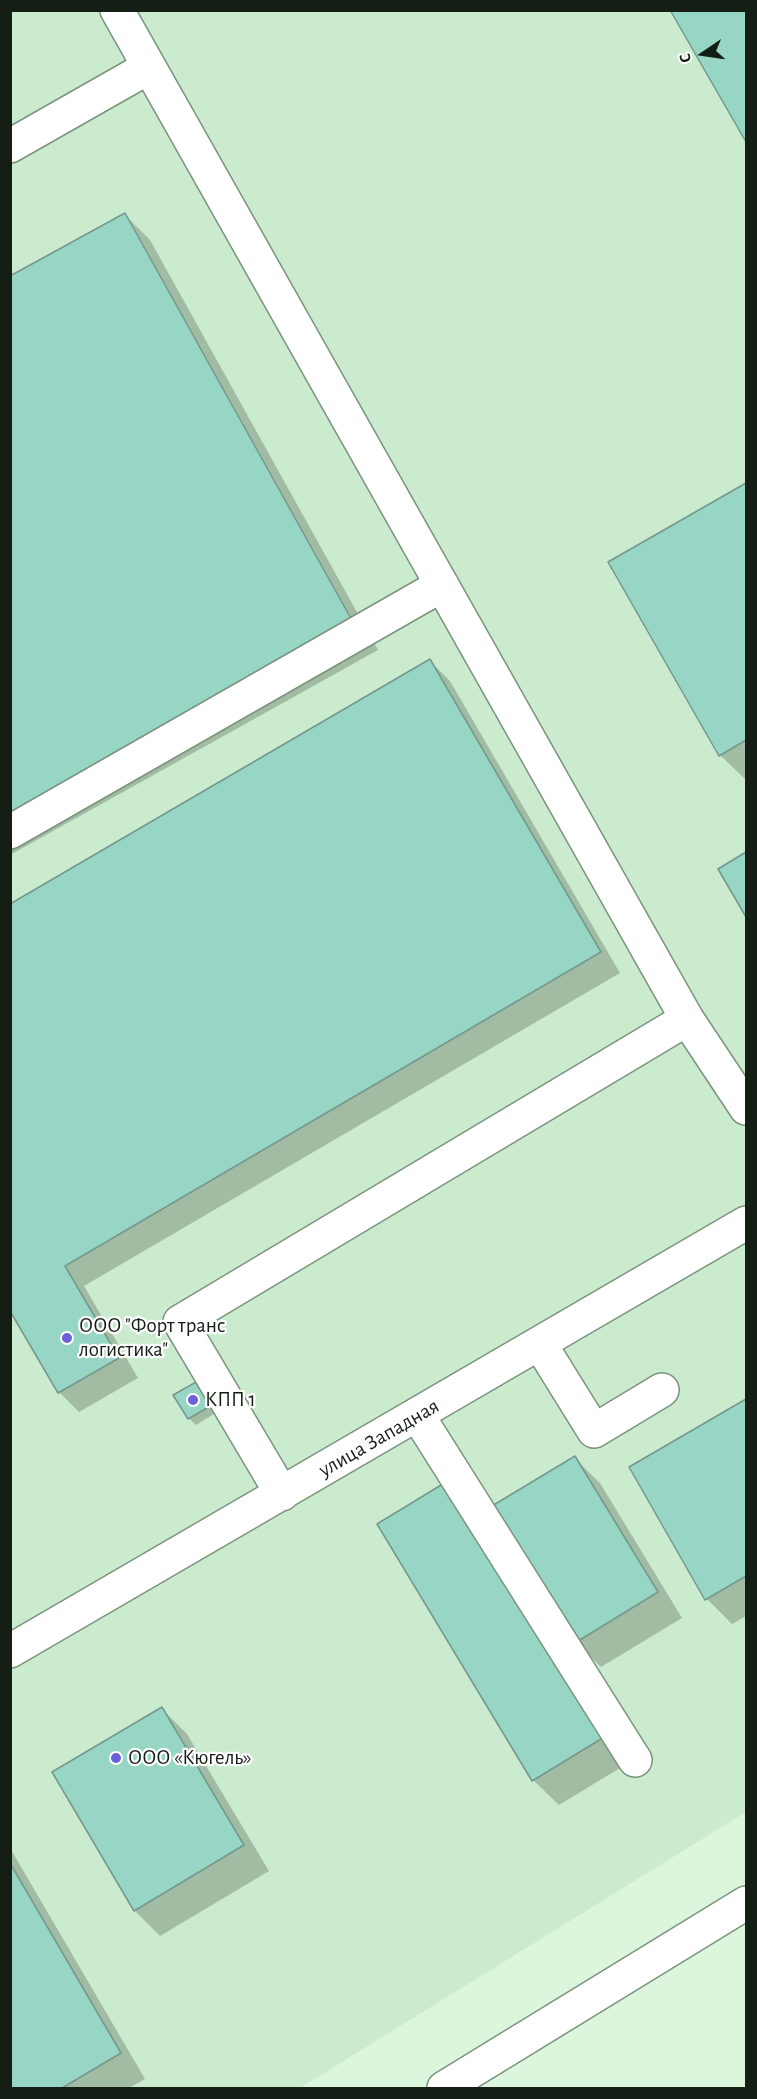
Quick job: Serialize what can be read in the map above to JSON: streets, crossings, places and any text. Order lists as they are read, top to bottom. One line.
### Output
{"streets":{"street":["улица Западная"]},"places":["ООО \"Форт транс логистика\"","КПП 1","ООО «Кюгель»"],"north":"left"}
